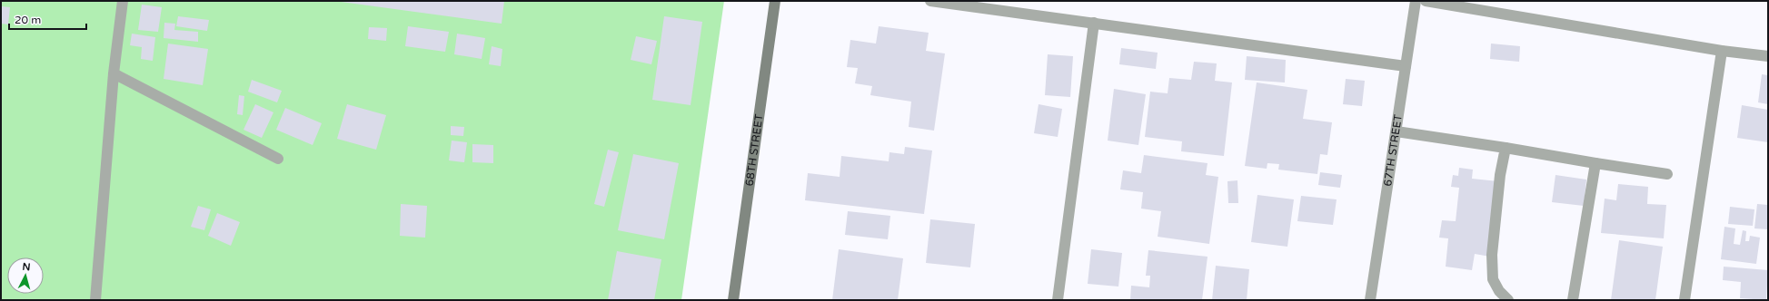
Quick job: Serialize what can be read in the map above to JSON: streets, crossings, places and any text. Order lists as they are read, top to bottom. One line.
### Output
{"streets":{"main road":["68TH STREET"],"street":["67TH STREET"]},"scale_bar":"20 m","north":"top"}
